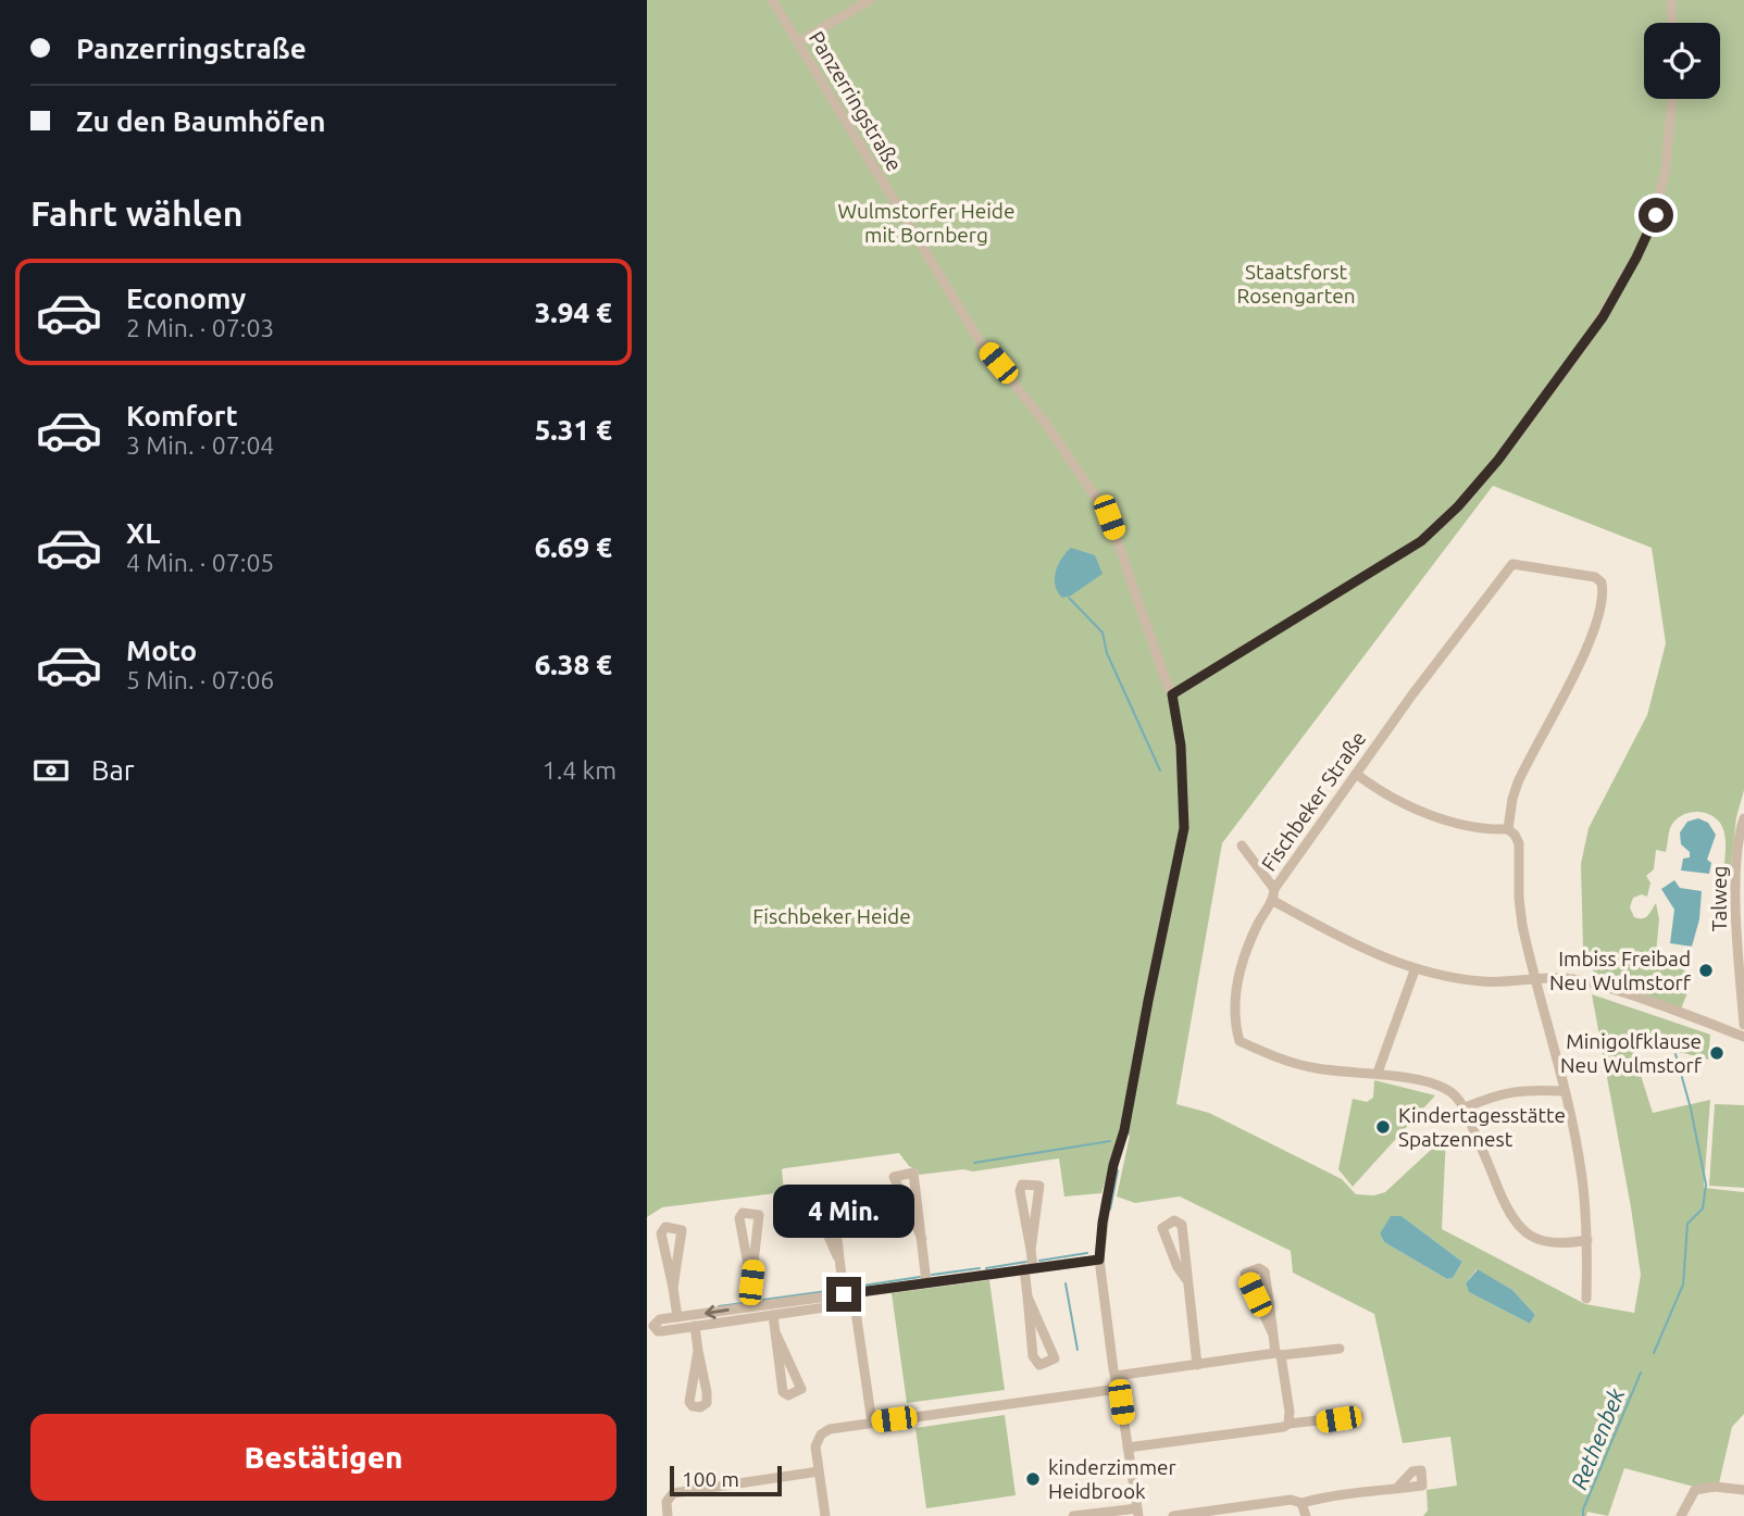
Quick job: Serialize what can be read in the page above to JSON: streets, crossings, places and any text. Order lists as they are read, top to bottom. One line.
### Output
{"streets":{"street":["Panzerringstraße","Fischbeker Straße","Talweg"]},"water":["Rethenbek"],"parks":["Wulmstorfer Heide mit Bornberg","Staatsforst Rosengarten","Fischbeker Heide"],"places":["Imbiss Freibad Neu Wulmstorf","Minigolfklause Neu Wulmstorf","Kindertagesstätte Spatzennest","kinderzimmer Heidbrook"],"scale_bar":"100 m","page":{"banner":["Panzerringstraße","Zu den Baumhöfen"],"heading":"Fahrt wählen","list":[{"name":"Economy","note":"2 Min. · 07:03","value":"3.94 €"},{"name":"Komfort","note":"3 Min. · 07:04","value":"5.31 €"},{"name":"XL","note":"4 Min. · 07:05","value":"6.69 €"},{"name":"Moto","note":"5 Min. · 07:06","value":"6.38 €"}],"pay":["Bar","1.4 km"],"bubble":"4 Min.","buttons":"Bestätigen","scale":"100 m"}}
